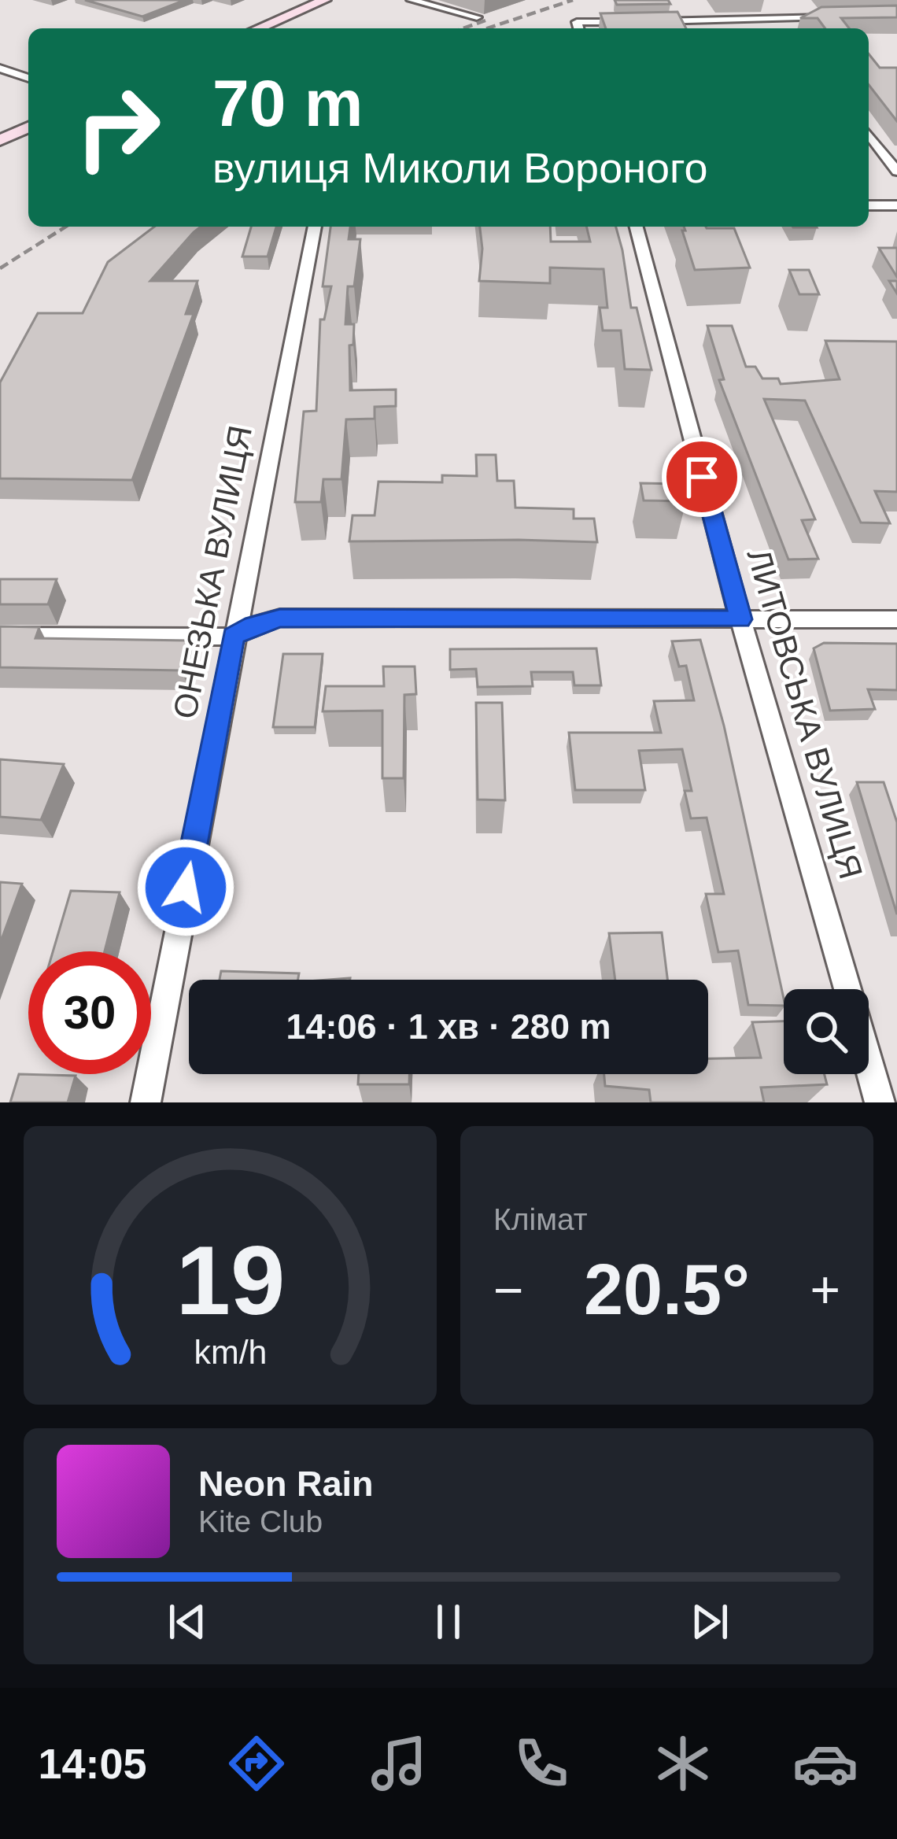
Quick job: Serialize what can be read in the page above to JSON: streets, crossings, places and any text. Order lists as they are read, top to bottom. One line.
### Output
{"streets":{"street":["ОНЕЗЬКА ВУЛИЦЯ","ЛИТОВСЬКА ВУЛИЦЯ"]},"page":{"turn":["70 m","вулиця Миколи Вороного"],"limit":"30","trip":"14:06 · 1 хв · 280 m","tile":"Клімат","heat":["−","20.5°","+"],"song":["Neon Rain","Kite Club"],"tabs":"14:05","gauge":["19","km/h"]}}
